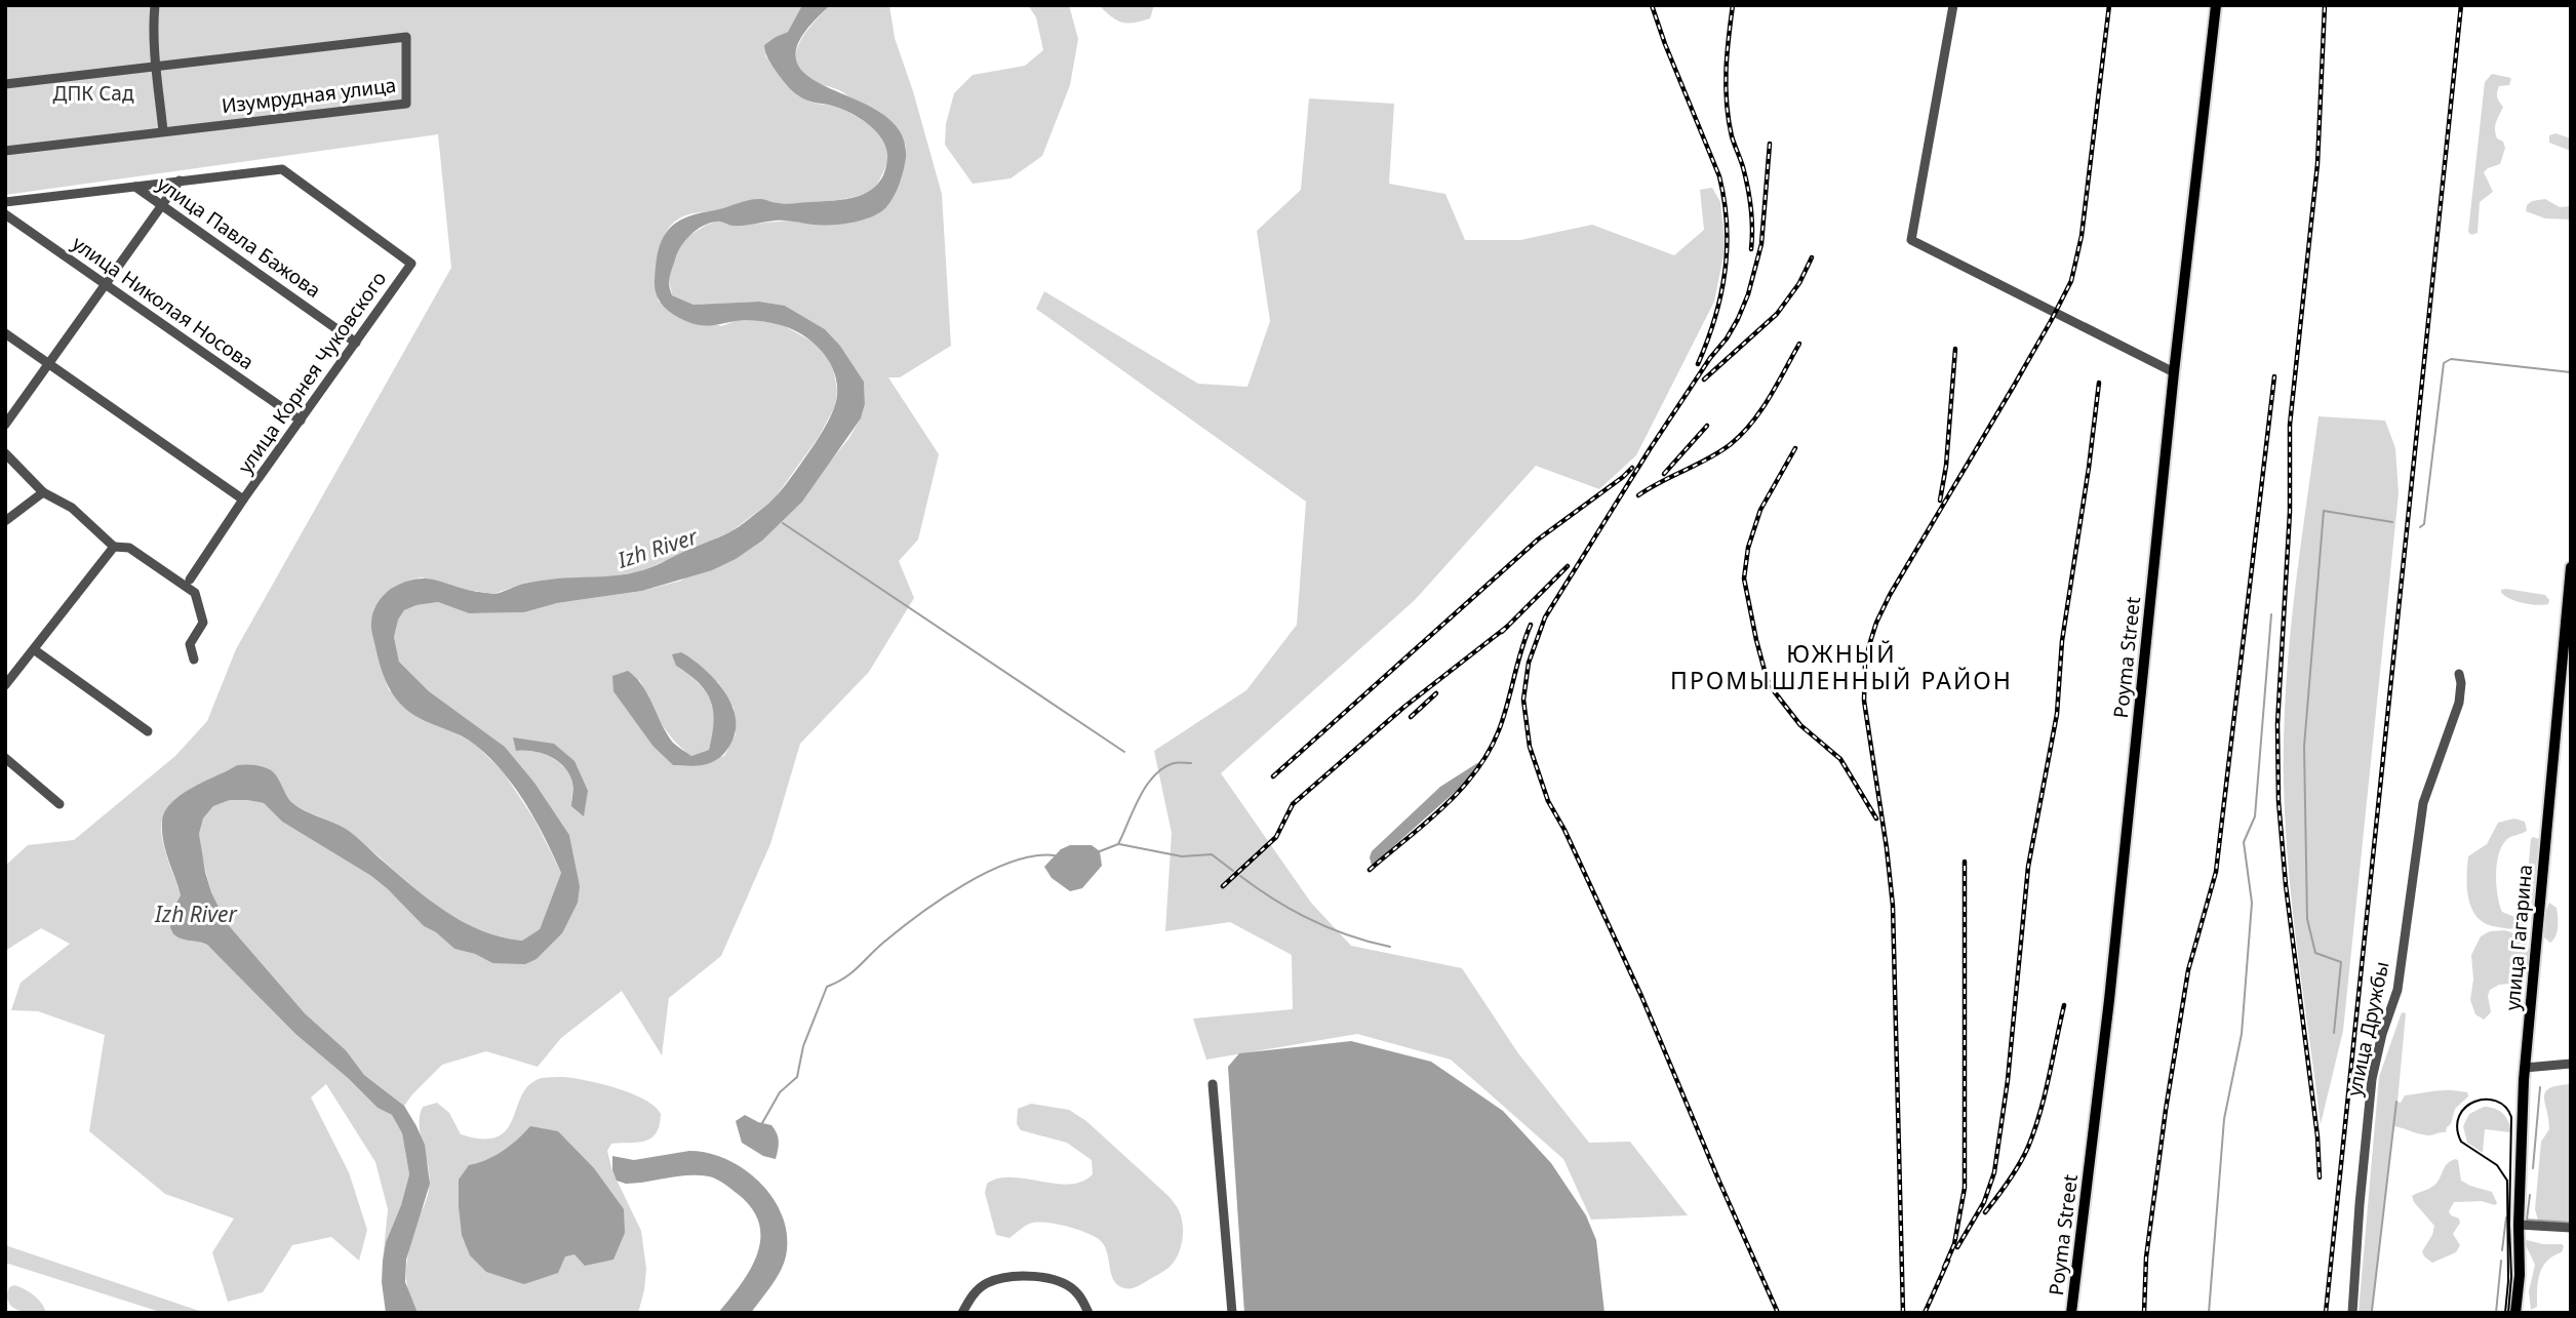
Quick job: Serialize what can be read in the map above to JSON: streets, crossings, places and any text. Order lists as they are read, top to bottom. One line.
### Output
{"streets":{"main road":["Poyma Street","улица Гагарина"],"street":["Изумрудная улица","улица Павла Бажова","улица Николая Носова","улица Корнея Чуковского","улица Дружбы"]},"crossings":[["улица Павла Бажова","улица Корнея Чуковского"],["улица Николая Носова","улица Корнея Чуковского"]],"districts":["ЮЖНЫЙ ПРОМЫШЛЕННЫЙ РАЙОН"],"water":["Izh River"],"parks":["ДПК Сад"]}
